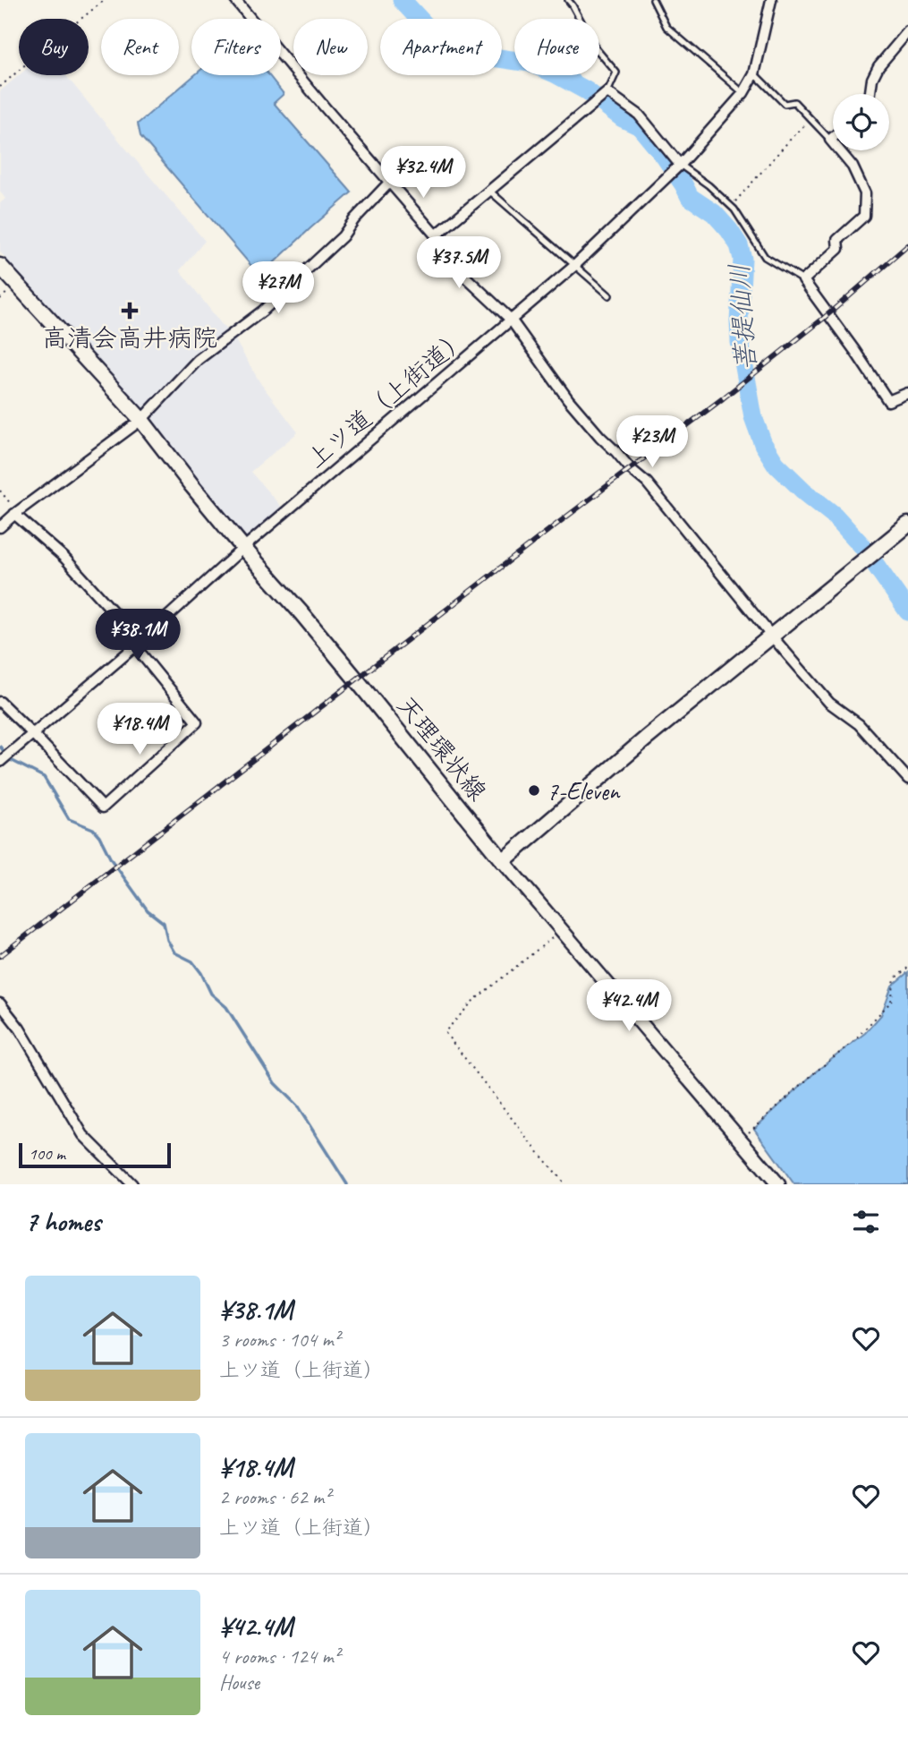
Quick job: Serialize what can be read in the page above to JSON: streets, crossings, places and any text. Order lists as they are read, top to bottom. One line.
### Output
{"streets":{"main road":["天理環状線"],"street":["上ツ道（上街道）"]},"crossings":[["上ツ道（上街道）","天理環状線"]],"water":["菩提仙川"],"places":{"health":["高清会高井病院"],"other":["7-Eleven"]},"scale_bar":"100 m","page":{"chip":["Buy","Rent","Filters","New","Apartment","House"],"price":["¥32.4M","¥37.5M","¥27M","¥23M","¥38.1M","¥18.4M","¥42.4M"],"scale":"100 m","heading":"7 homes","list":[{"name":"¥38.1M","note":"3 rooms · 104 m² · 上ツ道（上街道）"},{"name":"¥18.4M","note":"2 rooms · 62 m² · 上ツ道（上街道）"},{"name":"¥42.4M","note":"4 rooms · 124 m² · House"}]}}
